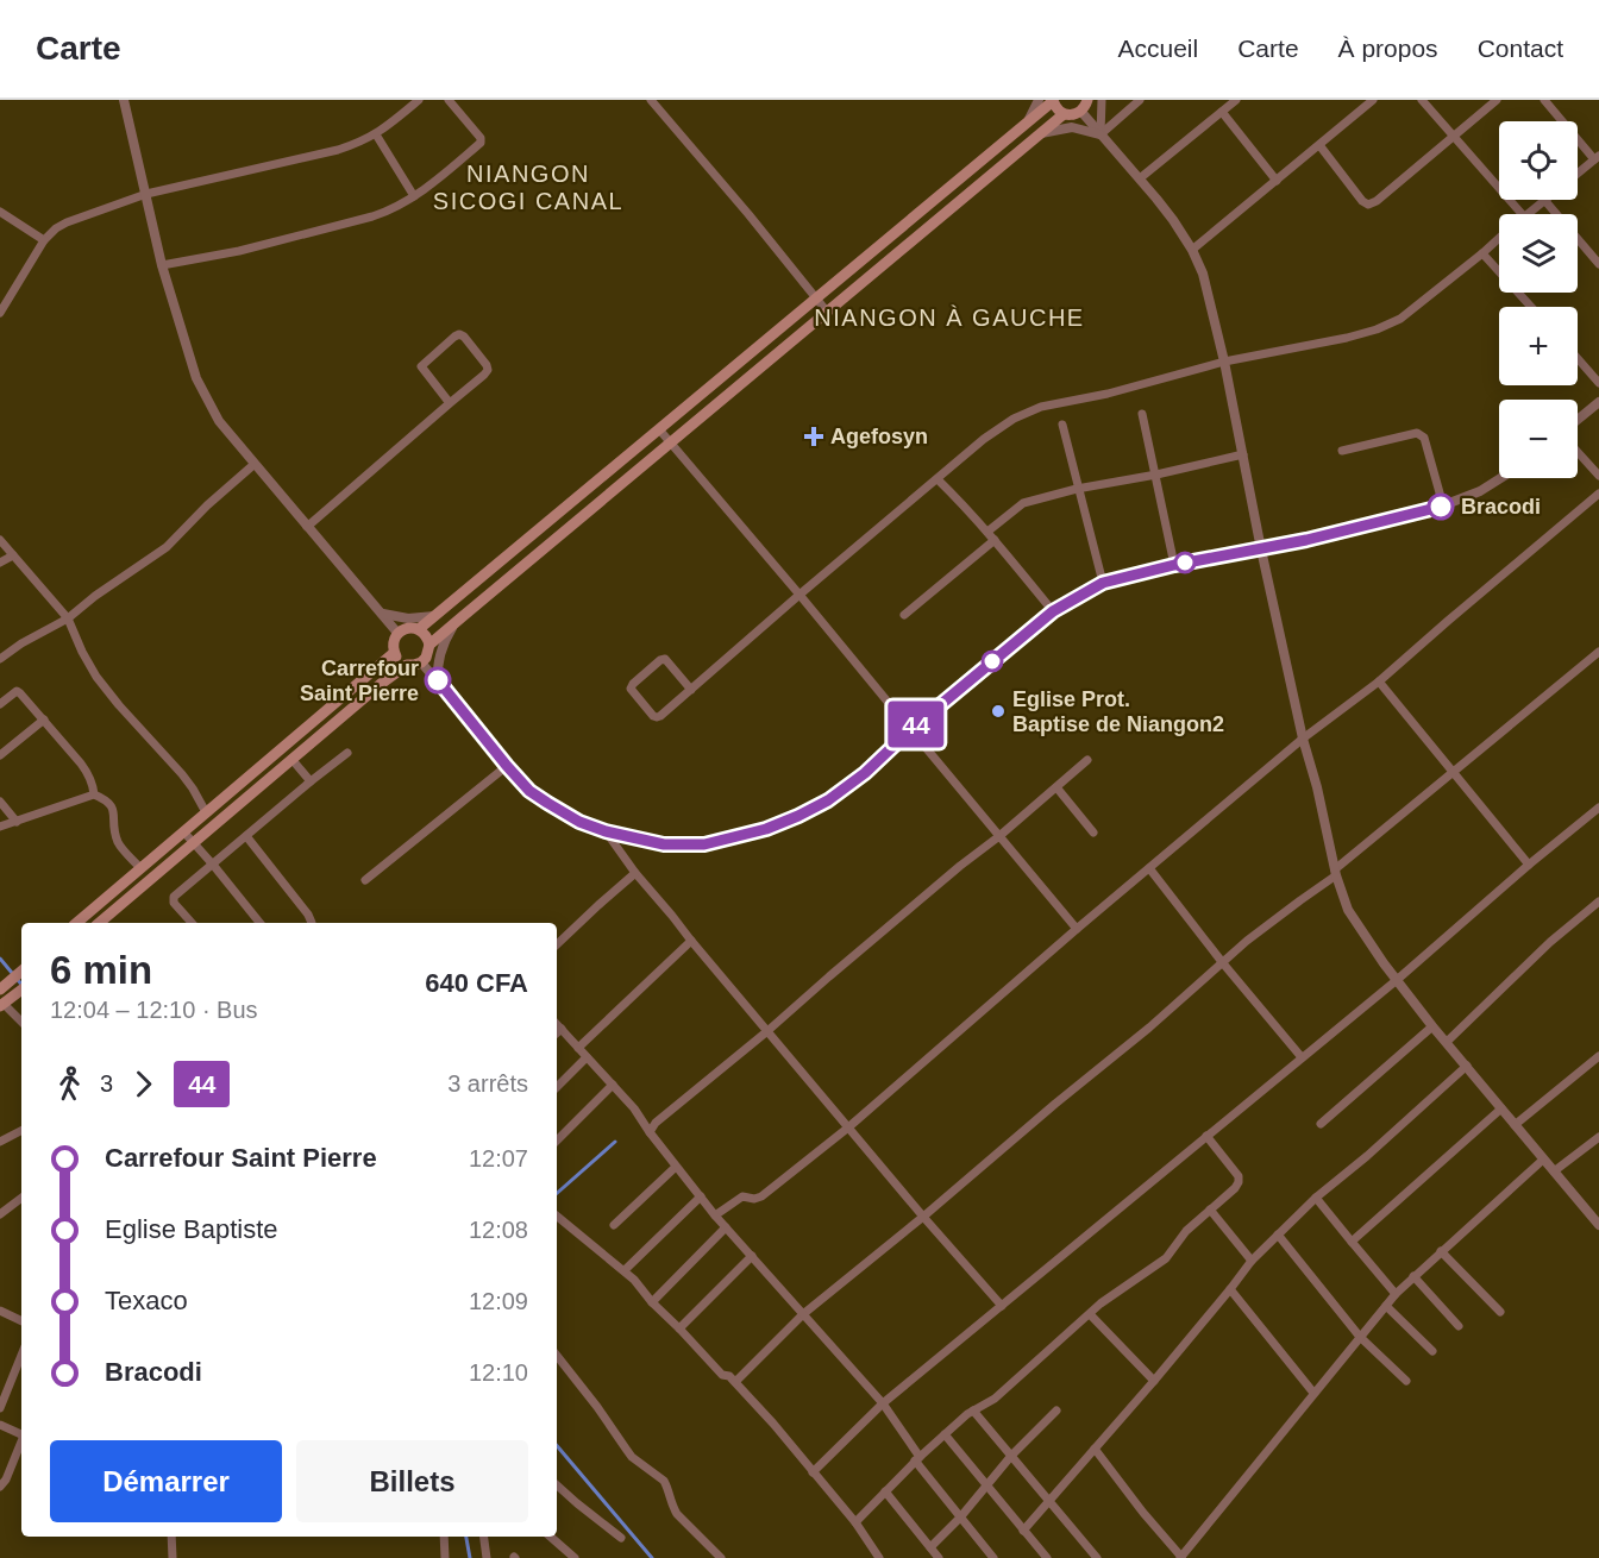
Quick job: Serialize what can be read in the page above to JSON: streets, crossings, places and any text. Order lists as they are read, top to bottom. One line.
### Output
{"districts":["NIANGON SICOGI CANAL","NIANGON À GAUCHE"],"places":{"health":["Agefosyn"],"other":["Bracodi","Carrefour Saint Pierre","Eglise Prot. Baptise de Niangon2"]},"lines":["bus line 44"],"page":{"header":"Carte","nav":["Accueil","Carte","À propos","Contact"],"on_map":"44","map_buttons":["+","−"],"heading":["6 min","12:04 – 12:10 · Bus","640 CFA"],"legs":["3","44","3 arrêts"],"list":[{"name":"Carrefour Saint Pierre","value":"12:07"},{"name":"Eglise Baptiste","value":"12:08"},{"name":"Texaco","value":"12:09"},{"name":"Bracodi","value":"12:10"}],"buttons":["Démarrer","Billets"]}}
